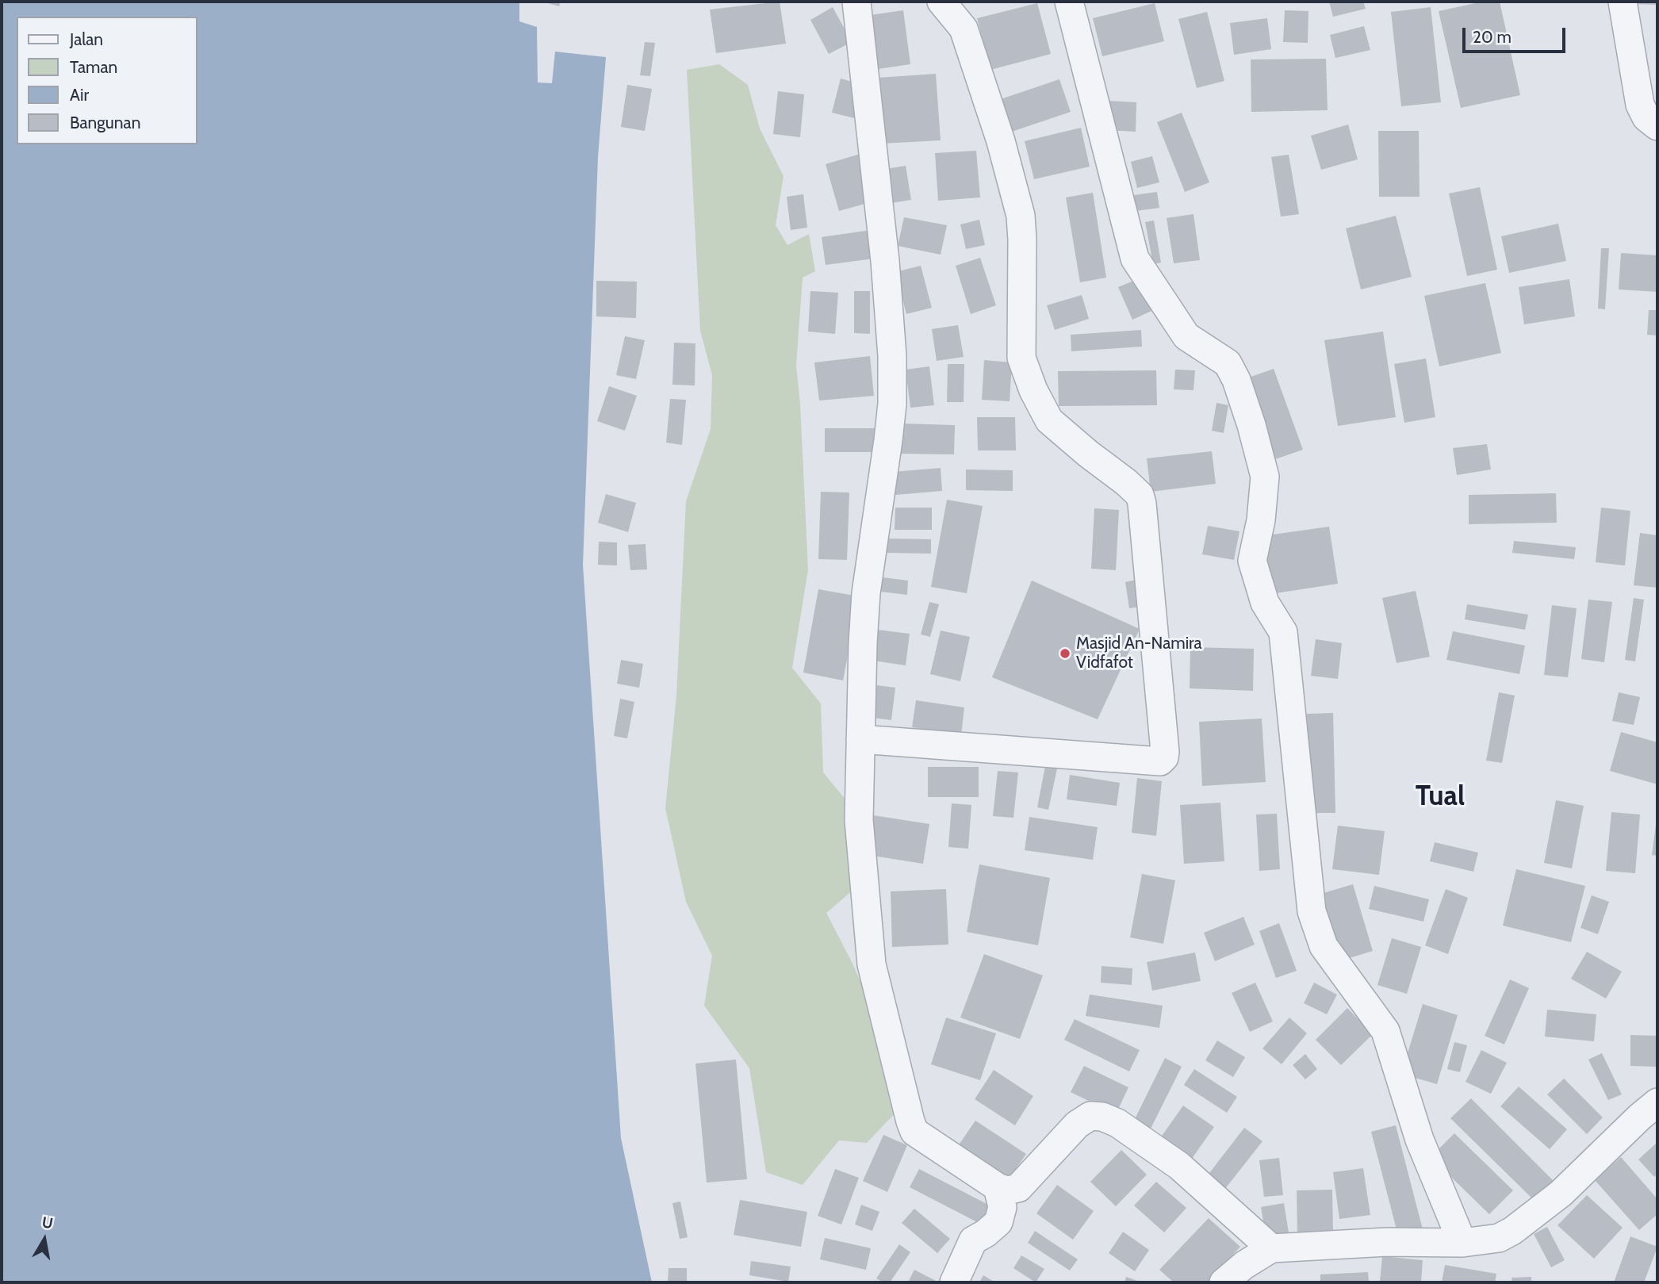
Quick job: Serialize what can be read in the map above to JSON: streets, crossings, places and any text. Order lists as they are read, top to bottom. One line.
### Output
{"districts":["Tual"],"places":["Masjid An-Namira Vidfafot"],"legend":["Jalan","Taman","Air","Bangunan"],"scale_bar":"20 m","north":"top"}
